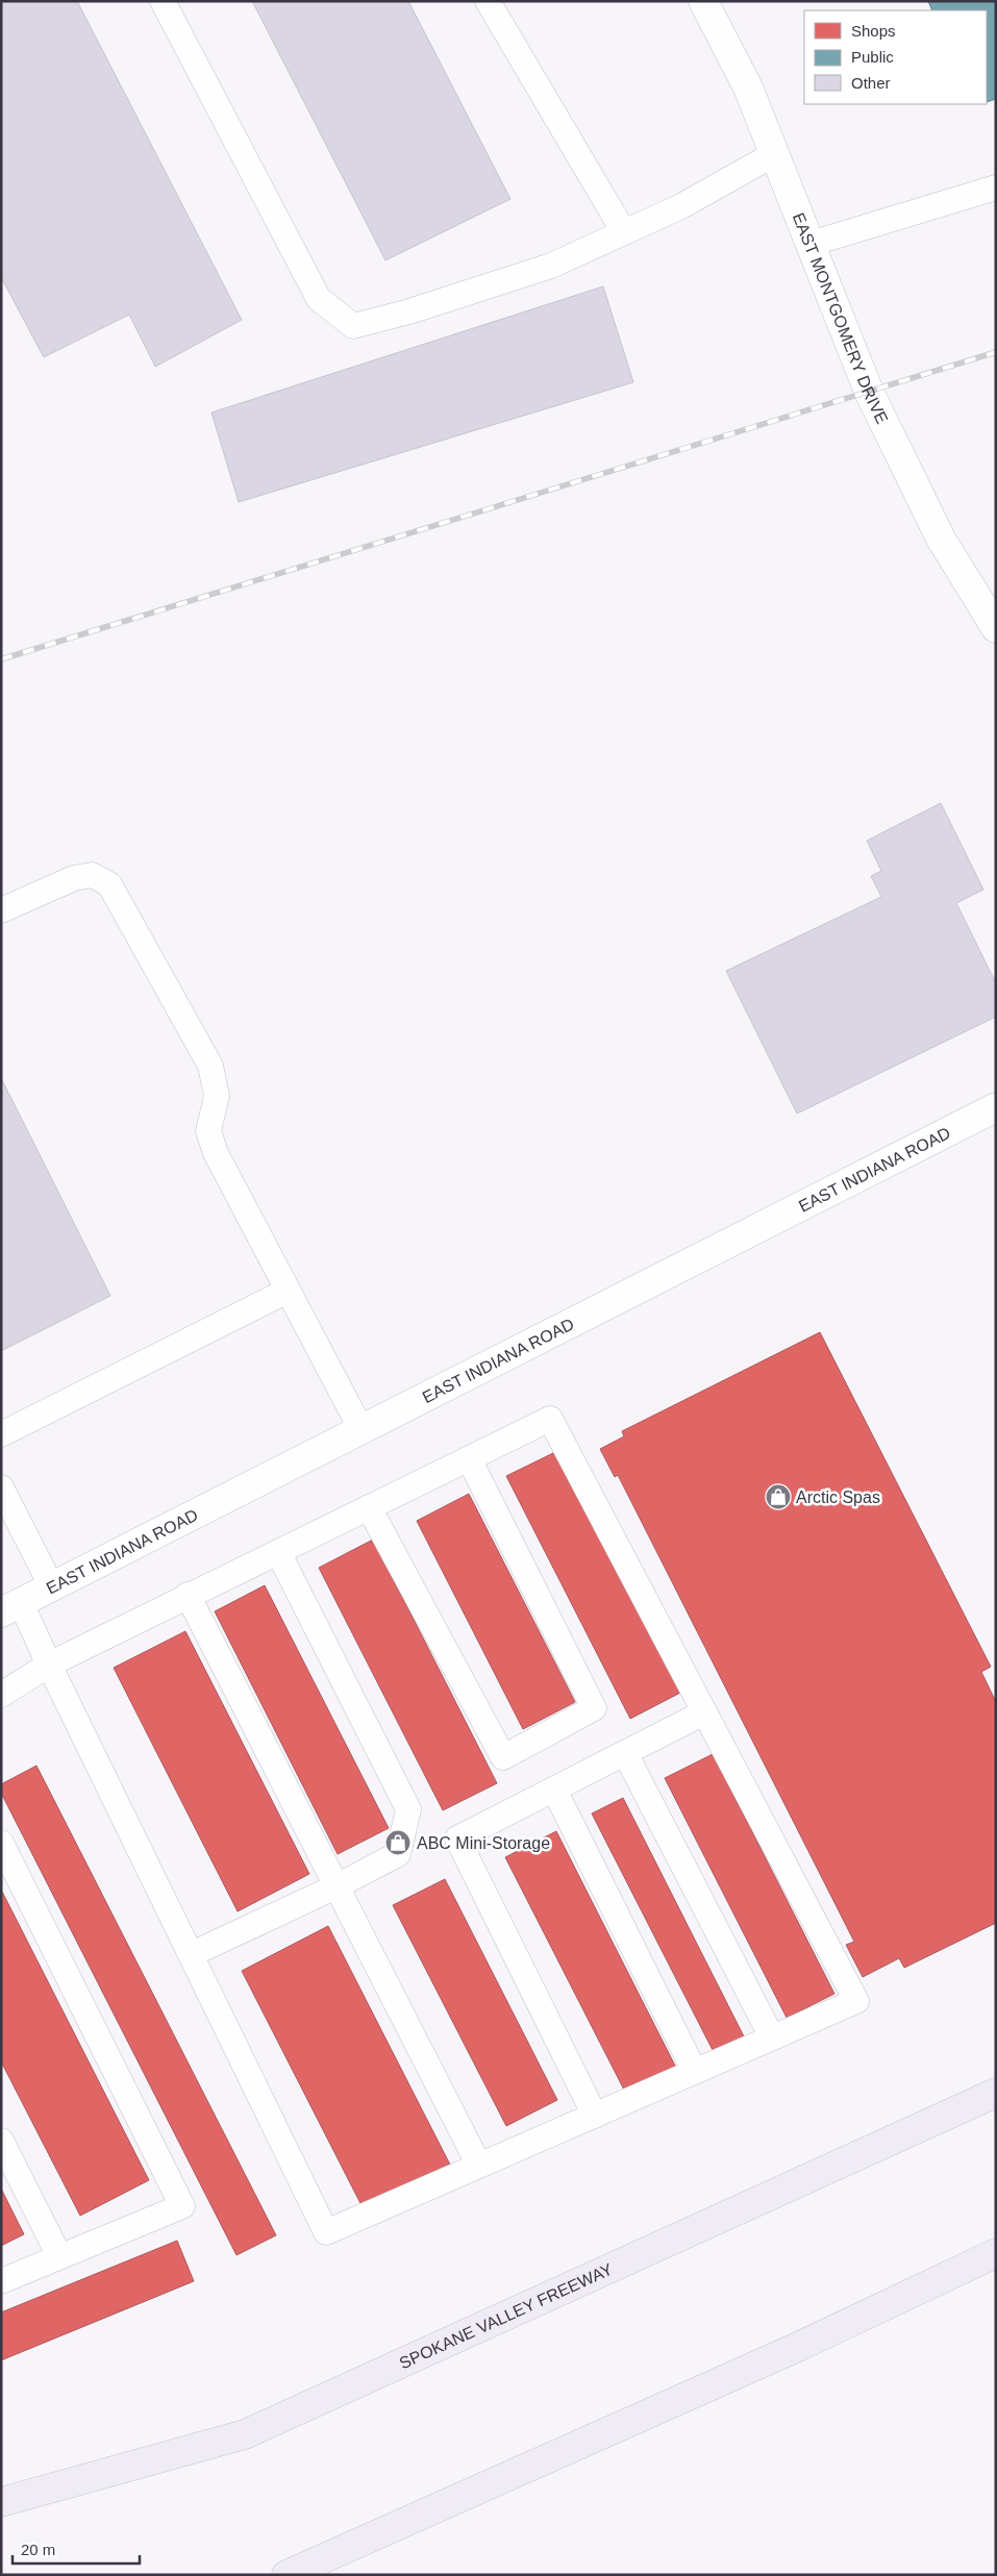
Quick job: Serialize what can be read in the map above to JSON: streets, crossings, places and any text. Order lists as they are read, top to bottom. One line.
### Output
{"streets":{"highway":["SPOKANE VALLEY FREEWAY"],"street":["EAST MONTGOMERY DRIVE","EAST INDIANA ROAD"]},"places":{"shop":["Arctic Spas","ABC Mini-Storage"]},"legend":["Shops","Public","Other"],"scale_bar":"20 m"}
